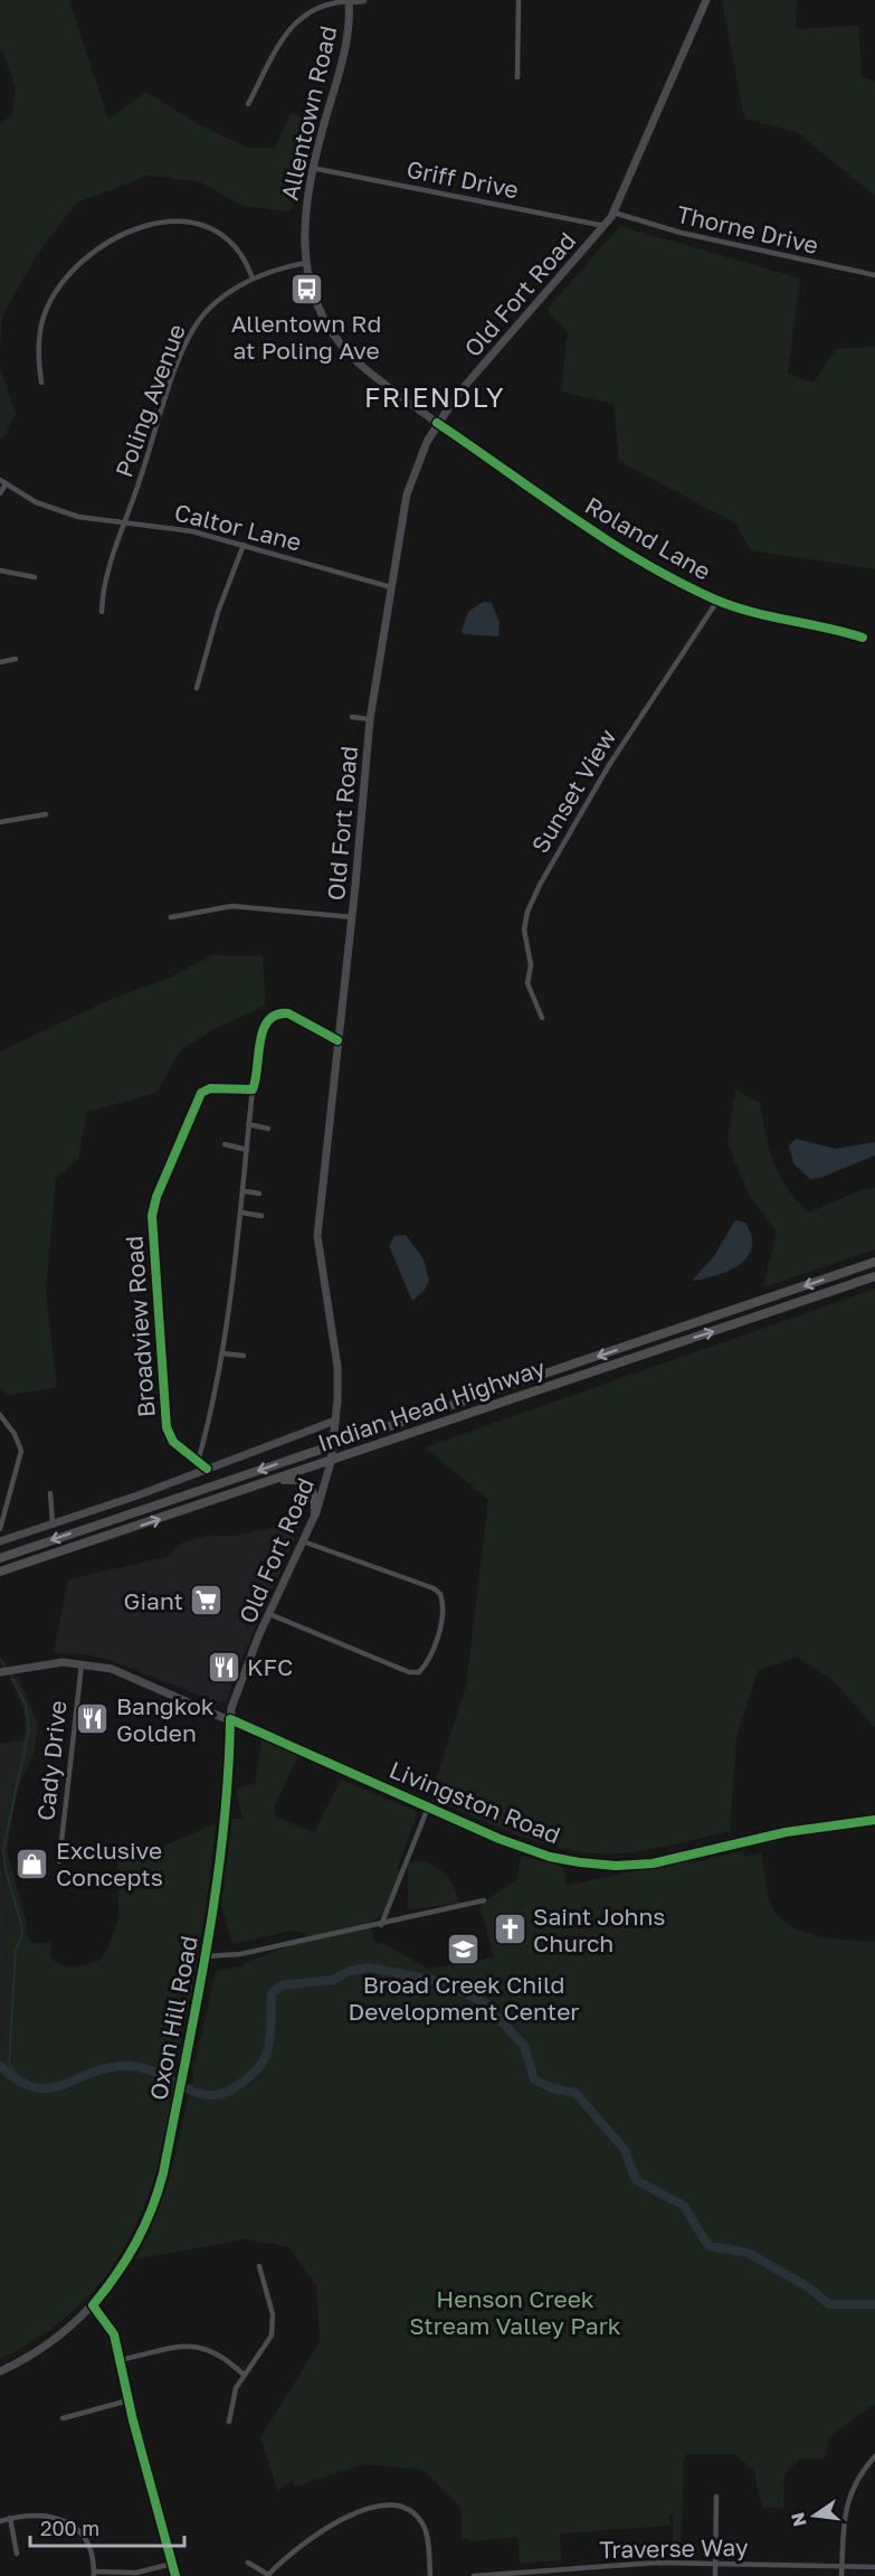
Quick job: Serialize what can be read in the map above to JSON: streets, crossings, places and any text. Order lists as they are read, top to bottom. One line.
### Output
{"streets":{"highway":["Indian Head Highway"],"main road":["Allentown Road","Old Fort Road","Livingston Road","Oxon Hill Road"],"street":["Griff Drive","Thorne Drive","Poling Avenue","Caltor Lane","Roland Lane","Sunset View","Broadview Road","Cady Drive","Traverse Way"]},"crossings":[["Allentown Road","Griff Drive"],["Allentown Road","Old Fort Road"],["Allentown Road","Poling Avenue"],["Allentown Road","Roland Lane"],["Griff Drive","Old Fort Road"],["Thorne Drive","Old Fort Road"],["Old Fort Road","Caltor Lane"],["Old Fort Road","Roland Lane"],["Old Fort Road","Indian Head Highway"],["Old Fort Road","Livingston Road"],["Old Fort Road","Oxon Hill Road"],["Poling Avenue","Caltor Lane"],["Roland Lane","Sunset View"],["Cady Drive","Livingston Road"],["Livingston Road","Oxon Hill Road"]],"districts":["FRIENDLY"],"parks":["Henson Creek Stream Valley Park"],"places":{"bus stop":["Allentown Rd at Poling Ave"],"supermarket":["Giant"],"restaurant":["KFC","Bangkok Golden"],"shop":["Exclusive Concepts"],"church":["Saint Johns Church"],"school or university":["Broad Creek Child Development Center"]},"scale_bar":"200 m","north":"left"}
